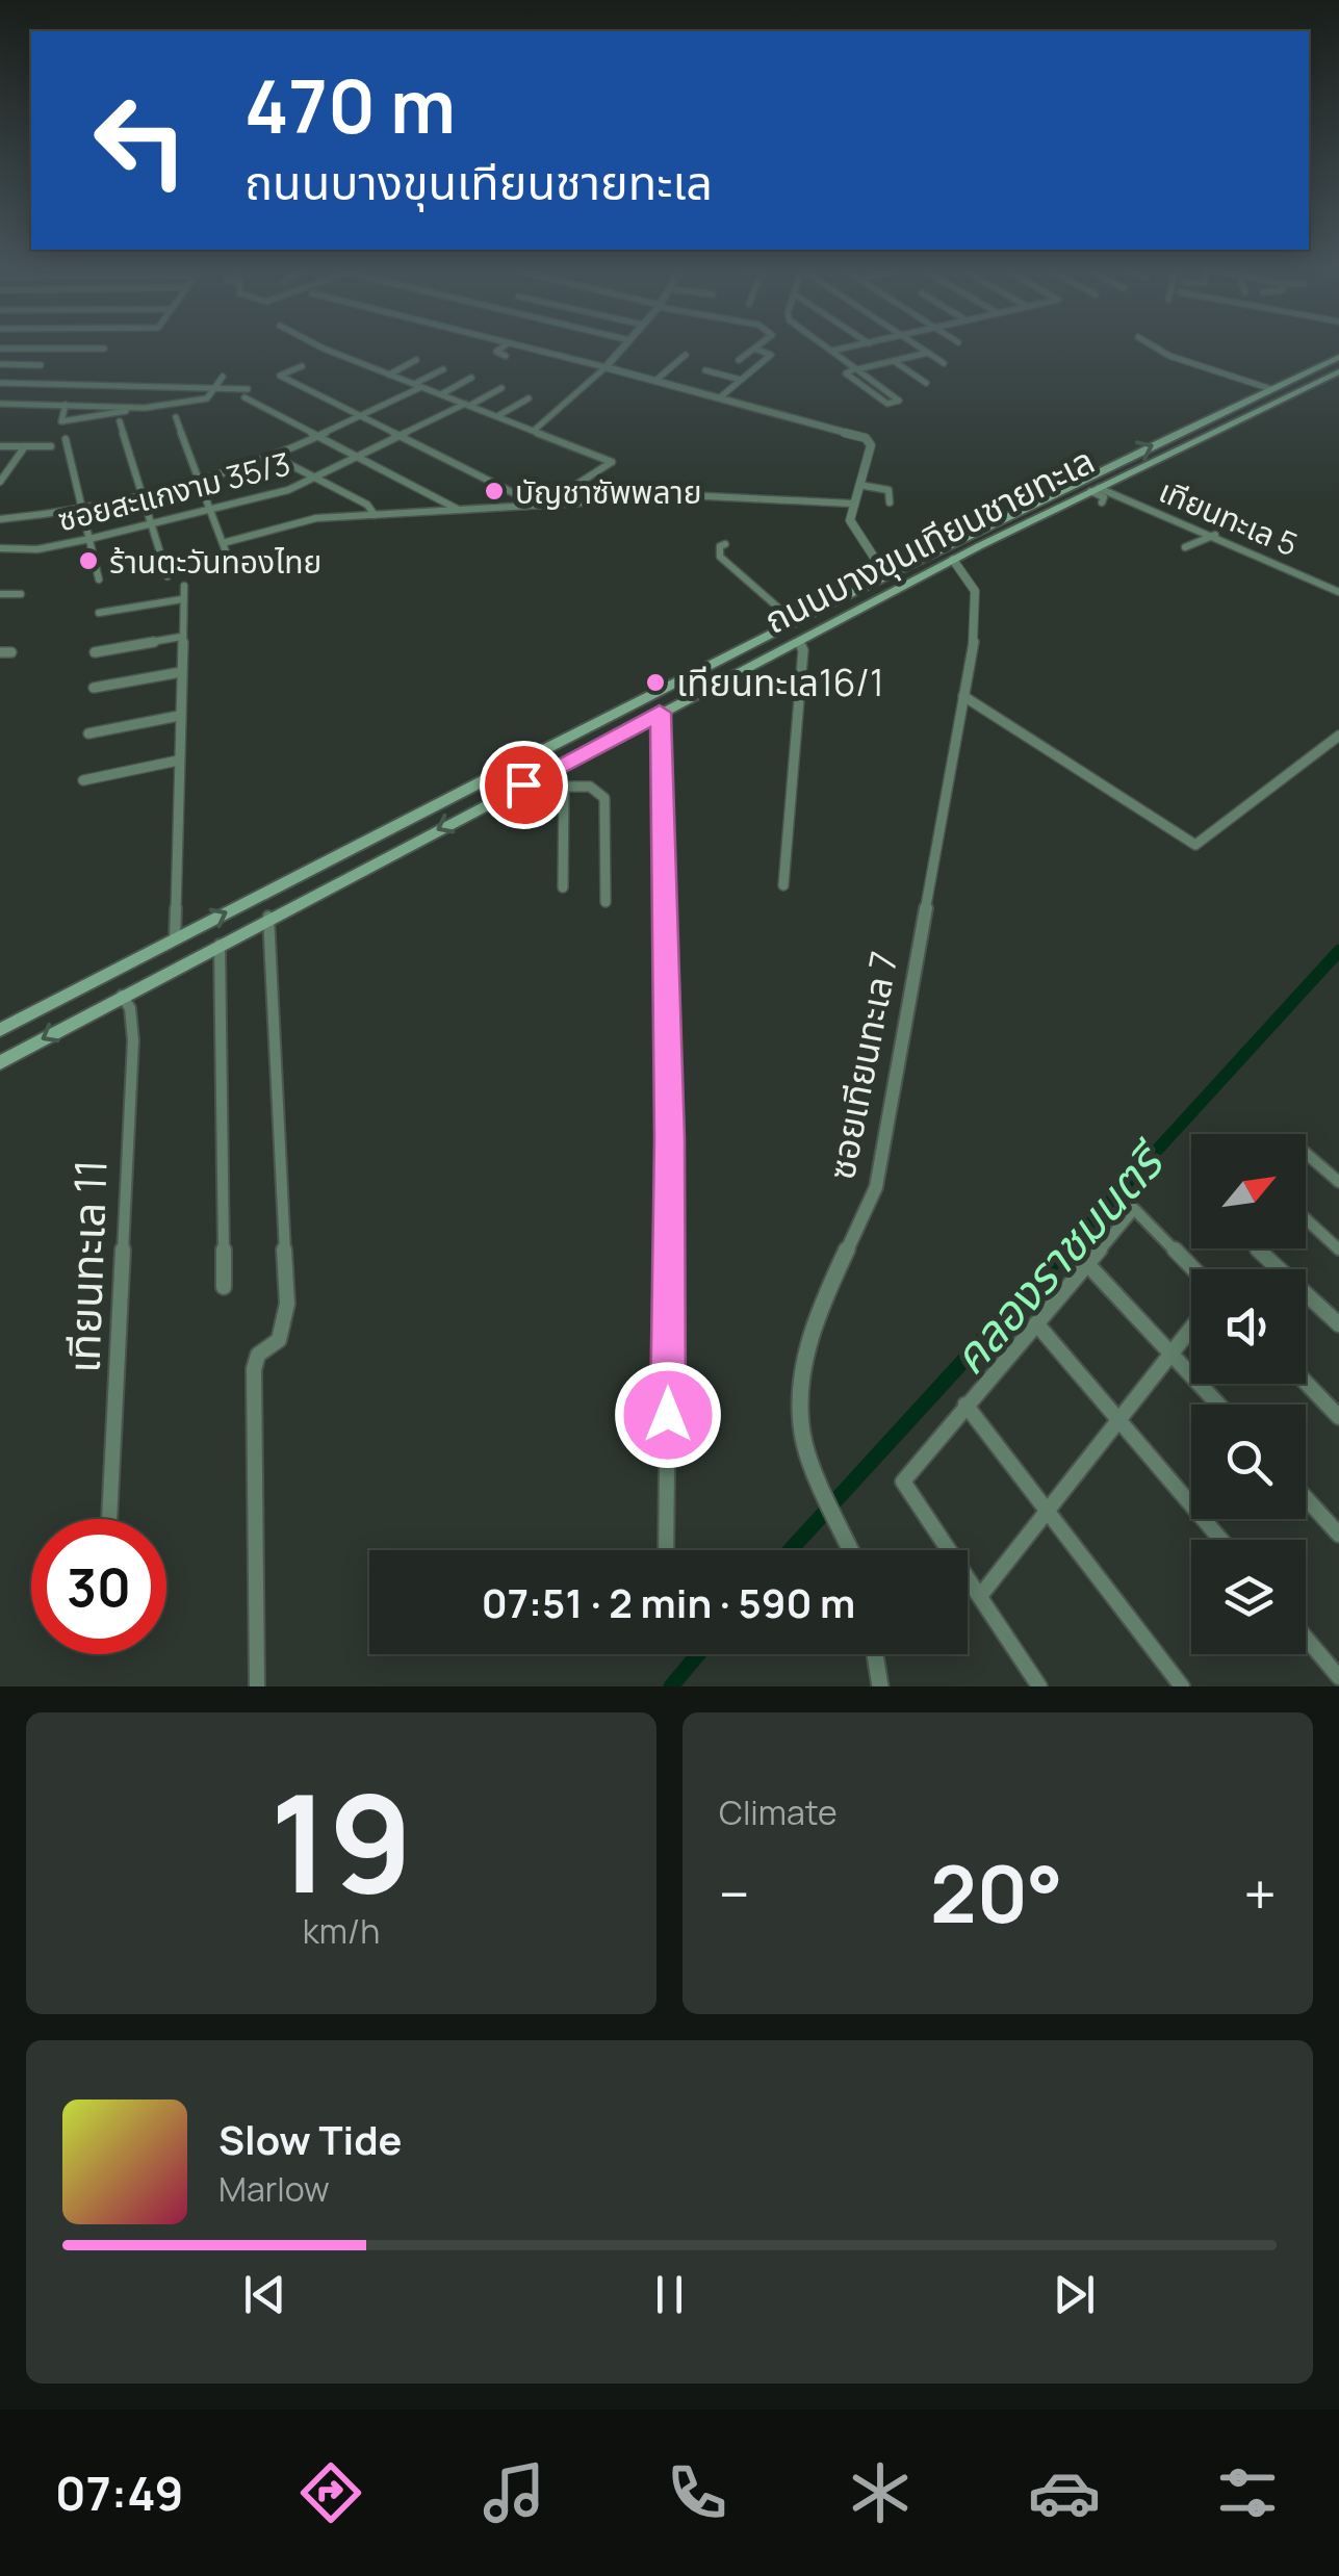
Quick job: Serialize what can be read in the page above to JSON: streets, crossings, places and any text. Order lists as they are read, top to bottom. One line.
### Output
{"streets":{"main road":["ถนนบางขุนเทียนชายทะเล"],"street":["ซอยสะแกงาม 35/3","เทียนทะเล 5","ซอยเทียนทะเล 7","เทียนทะเล 11"]},"crossings":[["เทียนทะเล 5","ถนนบางขุนเทียนชายทะเล"],["ถนนบางขุนเทียนชายทะเล","ซอยเทียนทะเล 7"],["ถนนบางขุนเทียนชายทะเล","เทียนทะเล 11"]],"water":["คลองราชมนตรี"],"places":["บัญชาซัพพลาย","ร้านตะวันทองไทย","เทียนทะเล16/1"],"north":"top right","page":{"turn":["470 m","ถนนบางขุนเทียนชายทะเล"],"limit":"30","trip":"07:51 · 2 min · 590 m","tile":[["19","km/h"],"Climate"],"heat":["−","20°","+"],"song":["Slow Tide","Marlow"],"tabs":"07:49"}}
